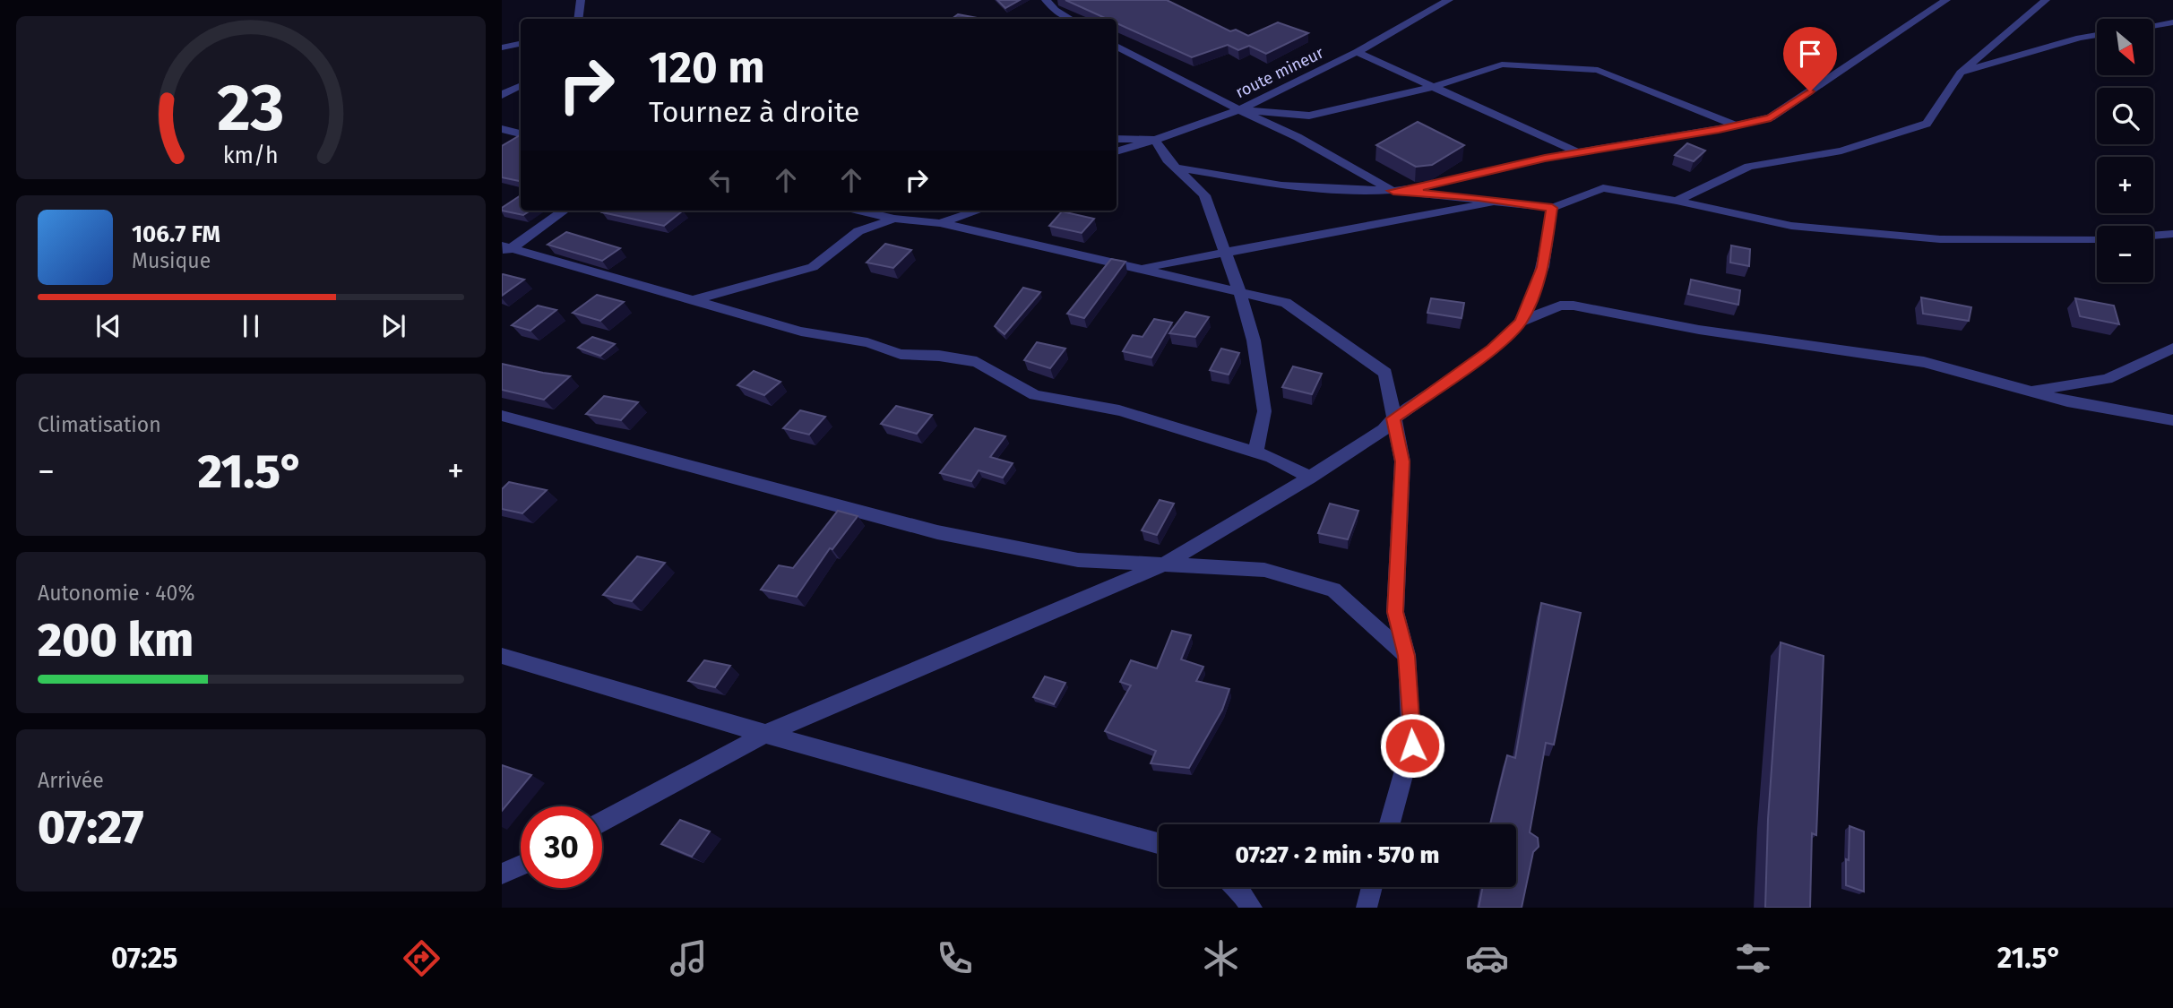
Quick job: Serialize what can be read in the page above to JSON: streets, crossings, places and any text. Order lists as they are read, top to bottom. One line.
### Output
{"streets":{"street":["route mineur"]},"north":"bottom right","page":{"map_buttons":["+","−"],"turn":["120 m","Tournez à droite"],"song":["106.7 FM","Musique"],"tile":["Climatisation",["Autonomie · 40%","200 km"],["Arrivée","07:27"]],"heat":["−","21.5°","+"],"limit":"30","trip":"07:27 · 2 min · 570 m","tabs":["07:25","21.5°"],"gauge":["23","km/h"]}}
